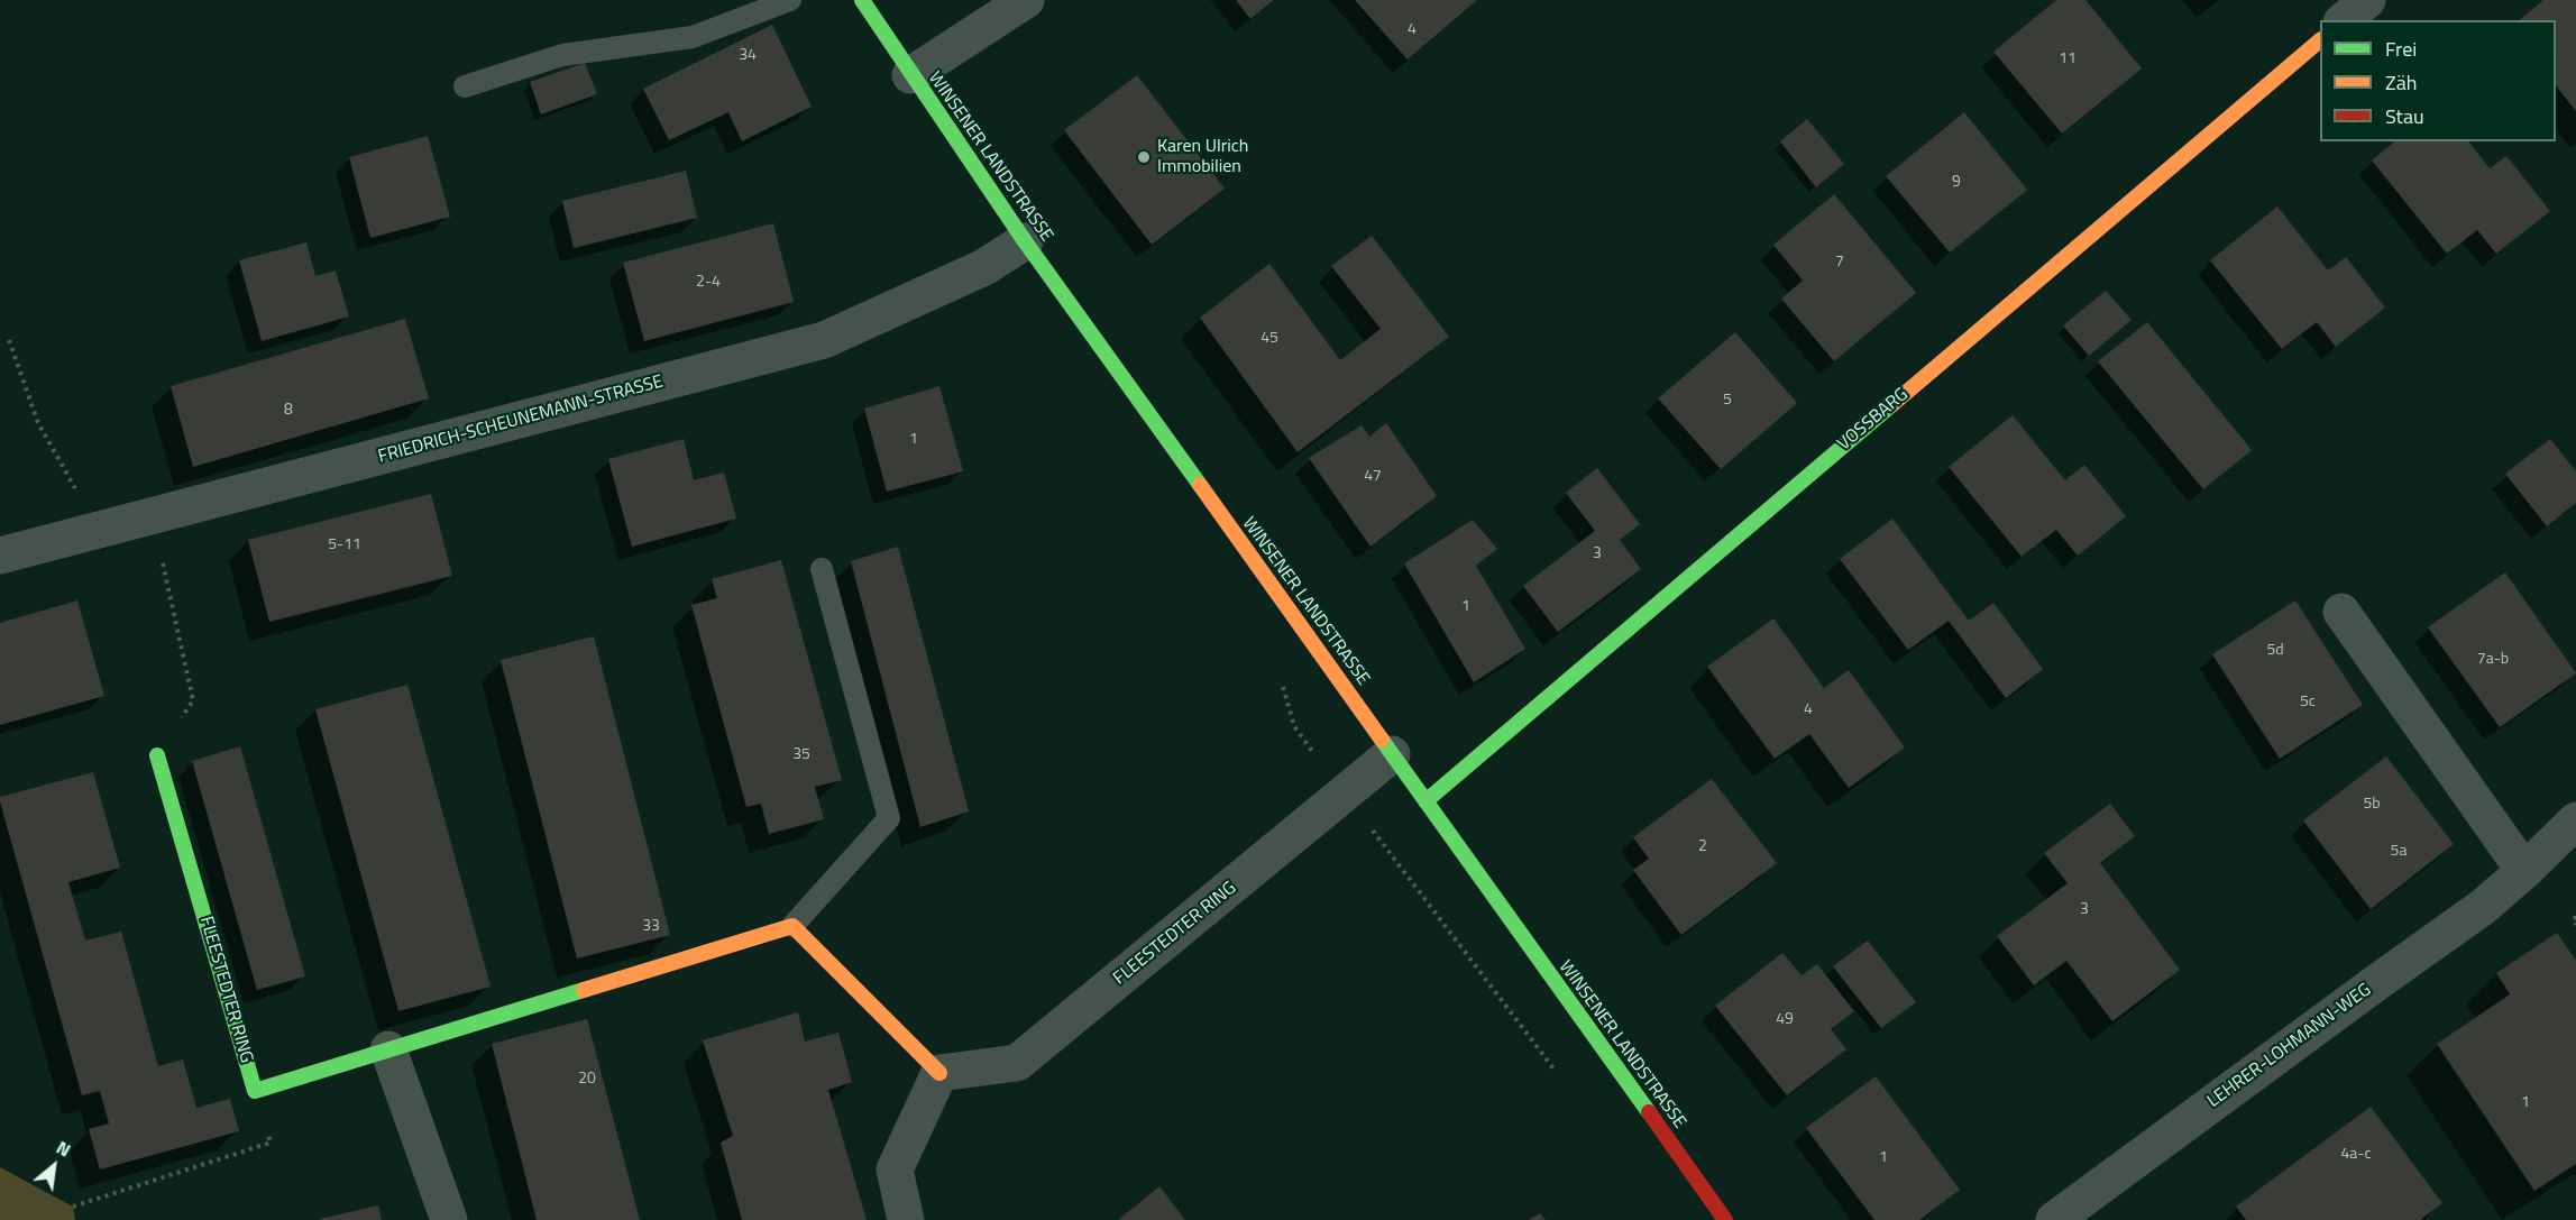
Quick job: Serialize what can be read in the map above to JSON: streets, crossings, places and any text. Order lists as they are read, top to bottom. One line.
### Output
{"streets":{"street":["WINSENER LANDSTRASSE","FRIEDRICH-SCHEUNEMANN-STRASSE","VOSSBARG","FLEESTEDTER RING","LEHRER-LOHMANN-WEG"]},"crossings":[["WINSENER LANDSTRASSE","FRIEDRICH-SCHEUNEMANN-STRASSE"],["WINSENER LANDSTRASSE","VOSSBARG"],["WINSENER LANDSTRASSE","FLEESTEDTER RING"]],"places":["Karen Ulrich Immobilien"],"house_numbers":["4","34","11","9","7","2-4","45","5","8","1","47","5-11","3","1","5d","7a-b","5c","4","35","5b","2","5a","3","33","49","20","1","4a-c","1"],"legend":["Frei","Zäh","Stau"],"north":"top right"}
